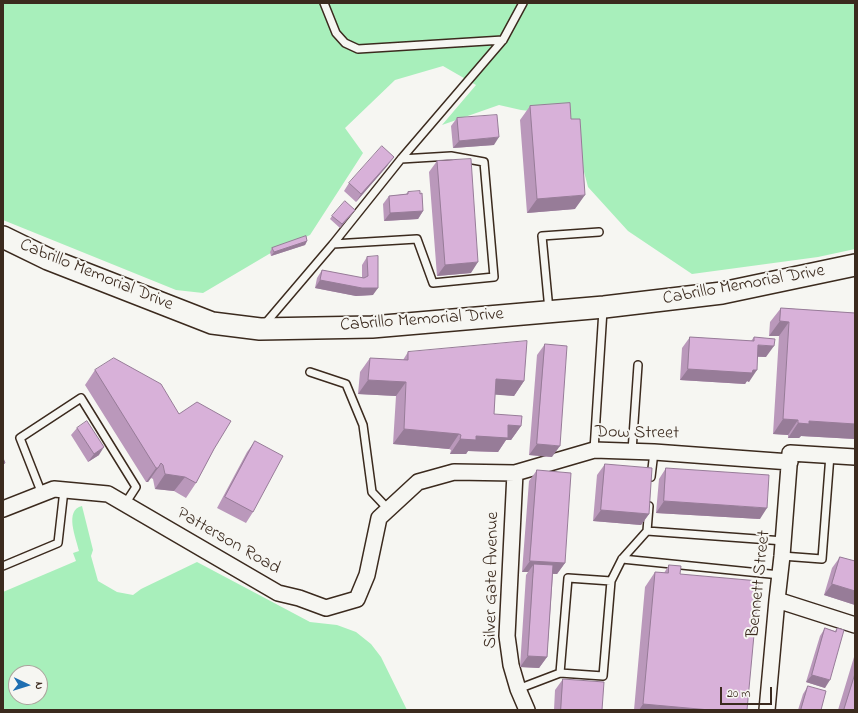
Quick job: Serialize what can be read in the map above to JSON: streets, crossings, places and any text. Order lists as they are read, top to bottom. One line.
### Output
{"streets":{"main road":["Cabrillo Memorial Drive"],"street":["Dow Street","Patterson Road","Silver Gate Avenue","Bennett Street"]},"crossings":[["Dow Street","Patterson Road"],["Dow Street","Silver Gate Avenue"],["Dow Street","Bennett Street"]],"scale_bar":"20 m","north":"right"}
